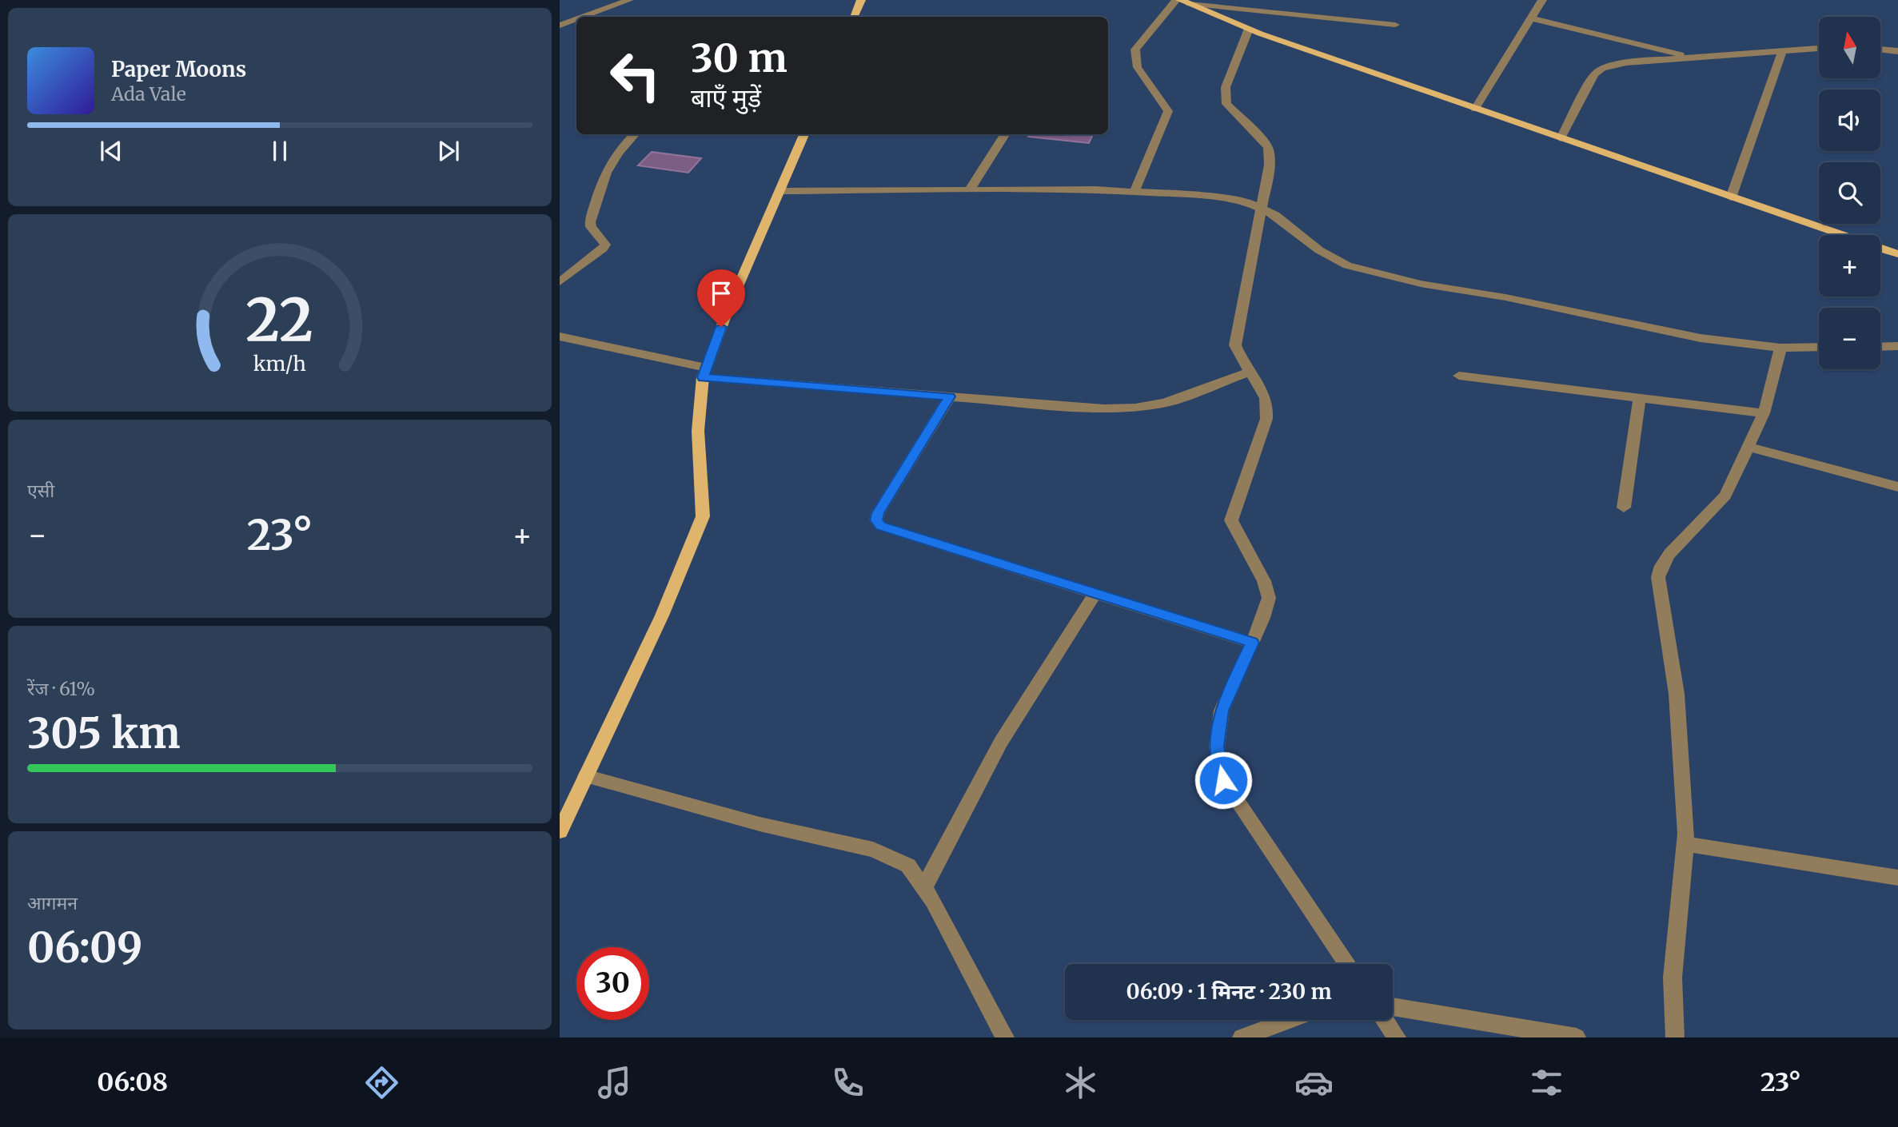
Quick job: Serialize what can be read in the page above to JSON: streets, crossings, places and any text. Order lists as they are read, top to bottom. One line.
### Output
{"north":"top","page":{"map_buttons":["+","−"],"turn":["30 m","बाएँ मुड़ें"],"song":["Paper Moons","Ada Vale"],"tile":["एसी",["रेंज · 61%","305 km"],["आगमन","06:09"]],"heat":["−","23°","+"],"limit":"30","trip":"06:09 · 1 मिनट · 230 m","tabs":["06:08","23°"],"gauge":["22","km/h"]}}
